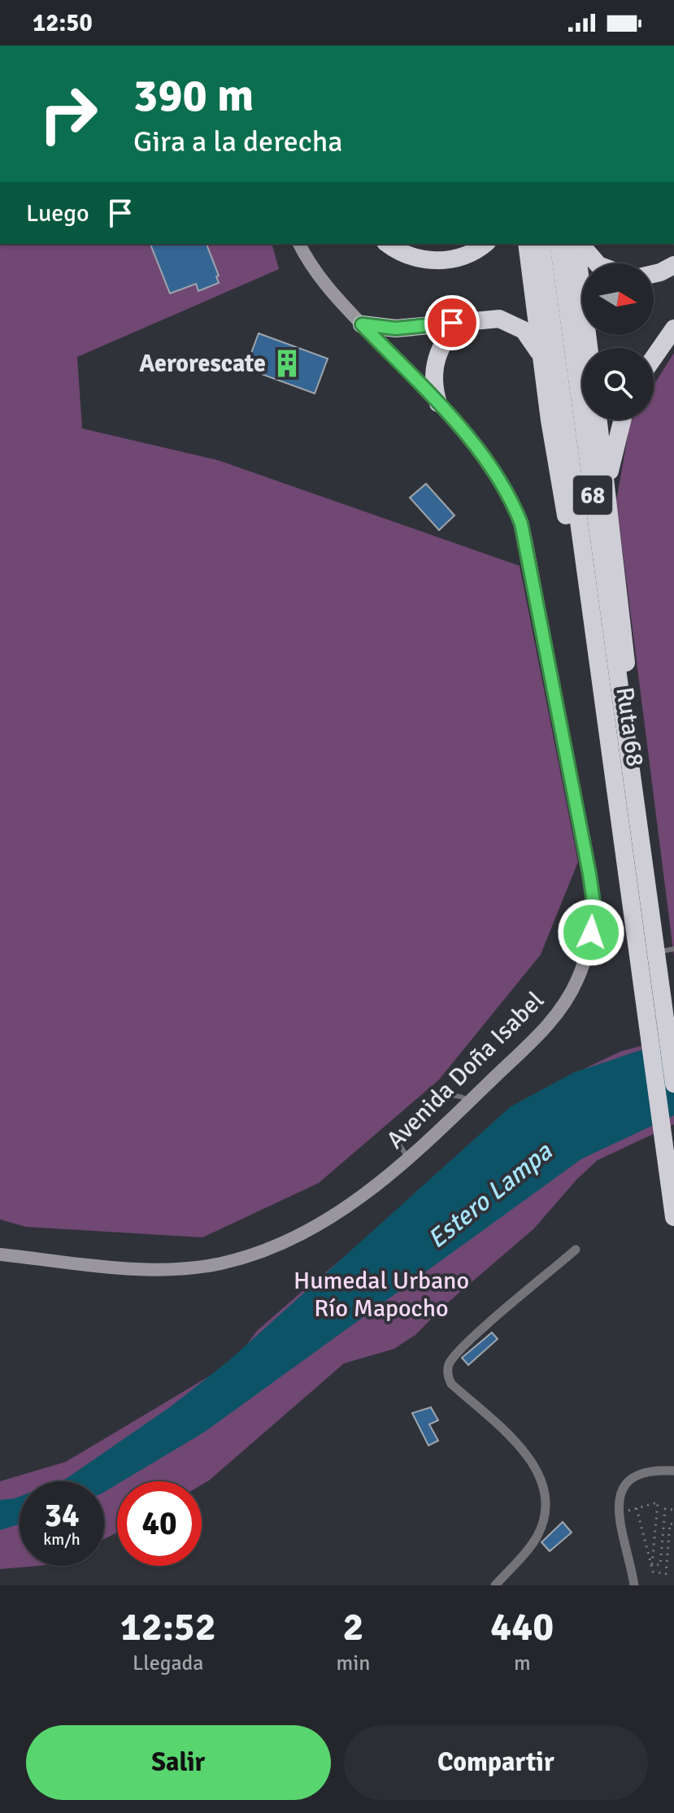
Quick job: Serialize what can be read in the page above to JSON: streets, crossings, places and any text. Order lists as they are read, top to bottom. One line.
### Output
{"streets":{"highway":["68","Ruta 68"],"street":["Avenida Doña Isabel"]},"water":["Estero Lampa"],"parks":["Humedal Urbano Río Mapocho"],"places":{"building":["Aerorescate"]},"north":"right","page":{"status":"12:50","turn":["390 m","Gira a la derecha"],"then":"Luego","speed":"34 km/h","limit":"40","eta":["12:52","Llegada","2","min","440","m"],"buttons":["Salir","Compartir"]}}
